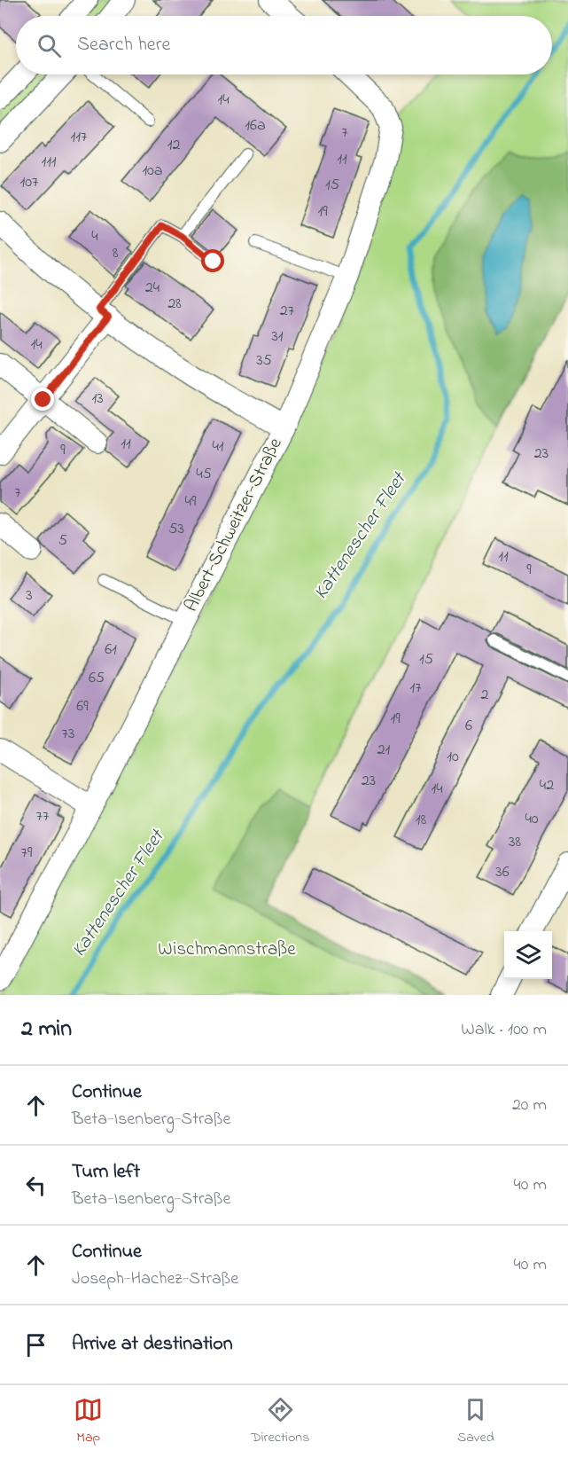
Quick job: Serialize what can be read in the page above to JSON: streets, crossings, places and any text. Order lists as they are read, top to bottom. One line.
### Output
{"streets":{"street":["Albert-Schweitzer-Straße"]},"water":["Kattenescher Fleet"],"parks":["Wischmannstraße"],"house_numbers":["14","16a","7","117","12","11","111","10a","107","15","19","4","8","24","28","27","31","14","35","13","11","41","9","23","45","7","49","53","5","11","9","3","61","15","65","17","2","69","19","6","73","21","10","23","42","14","77","40","18","38","79","36"],"page":{"search":"Search here","heading":["2 min","Walk · 100 m"],"list":[["Continue","Beta-Isenberg-Straße","20 m"],["Turn left","Beta-Isenberg-Straße","40 m"],["Continue","Joseph-Hachez-Straße","40 m"],"Arrive at destination"],"nav":["Map","Directions","Saved"]}}
